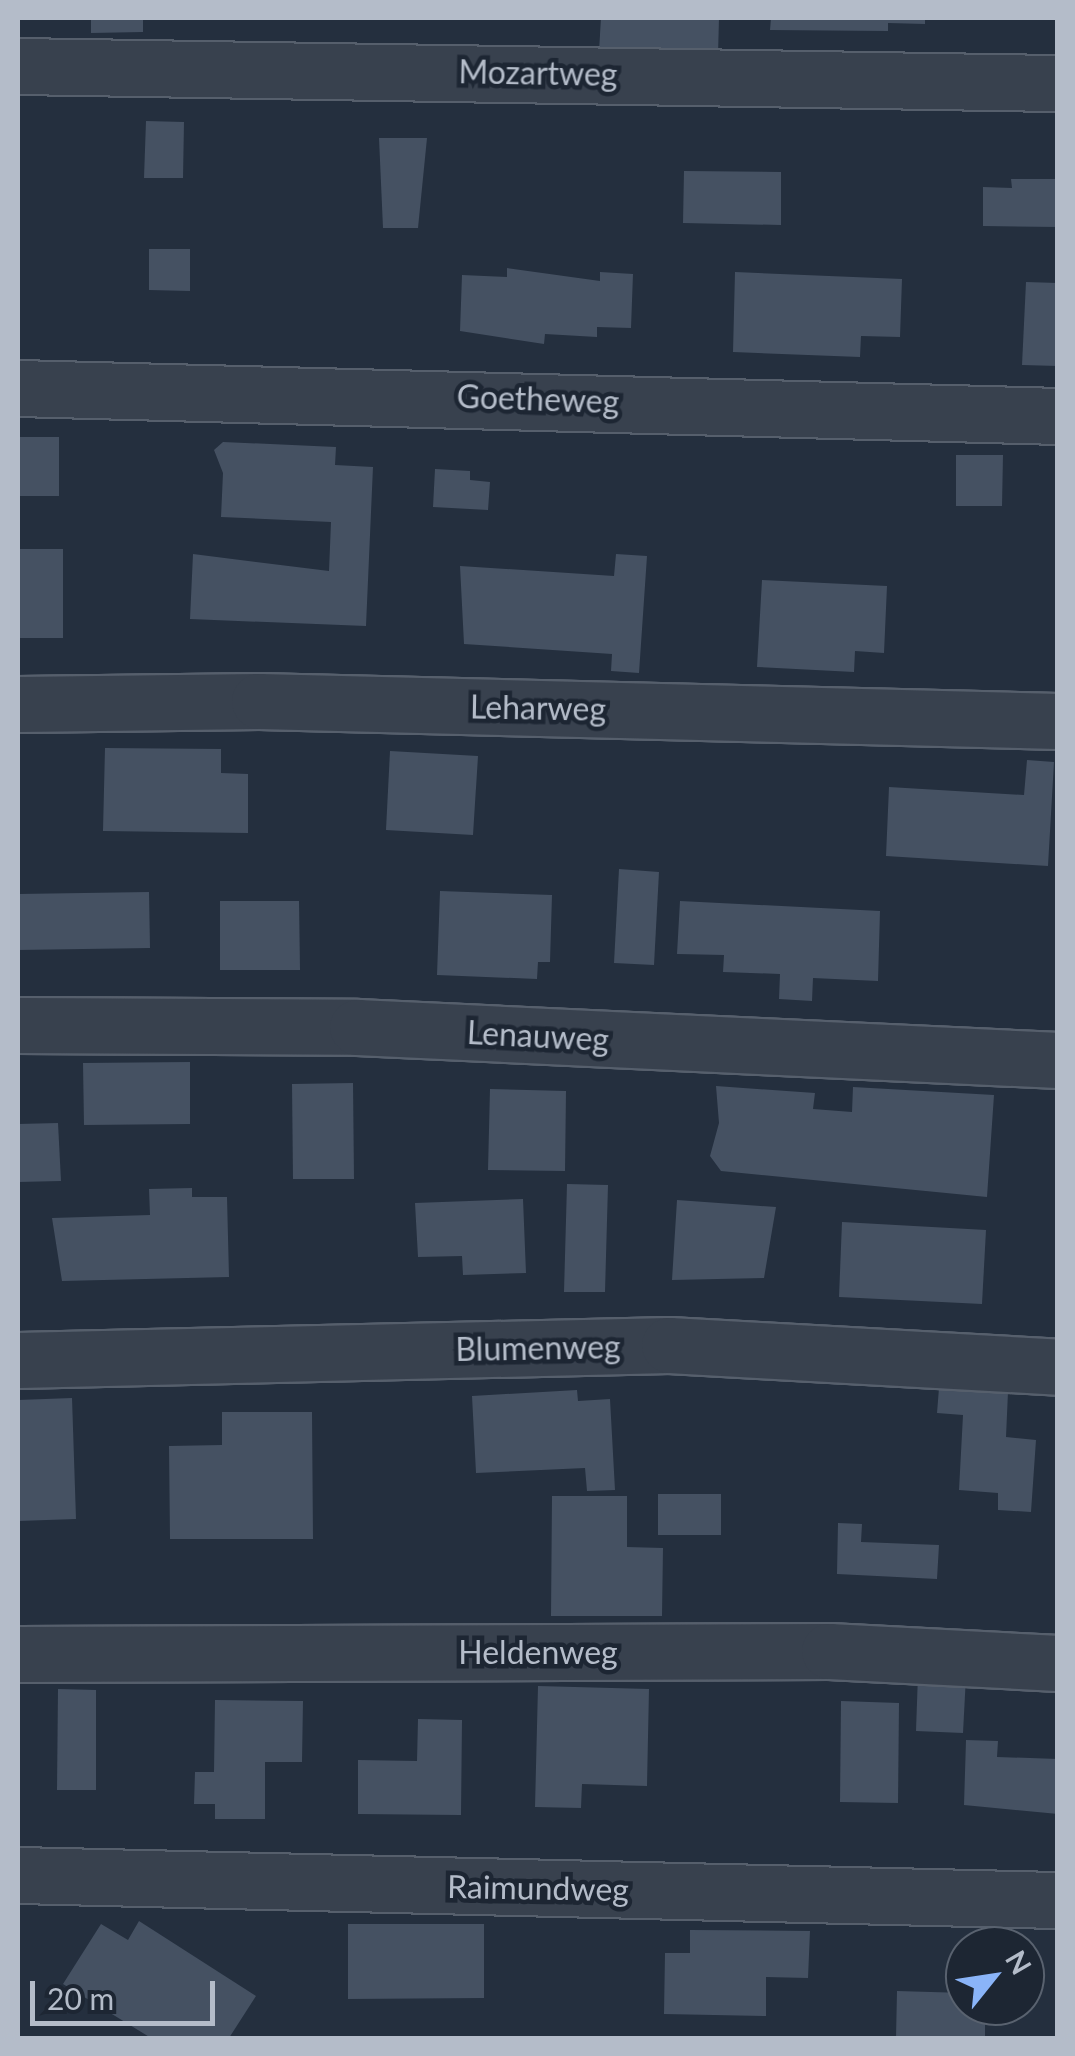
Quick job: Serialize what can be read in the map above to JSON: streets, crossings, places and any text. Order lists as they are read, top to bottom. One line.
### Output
{"streets":{"street":["Mozartweg","Goetheweg","Leharweg","Lenauweg","Blumenweg","Heldenweg","Raimundweg"]},"scale_bar":"20 m","north":"top right"}
